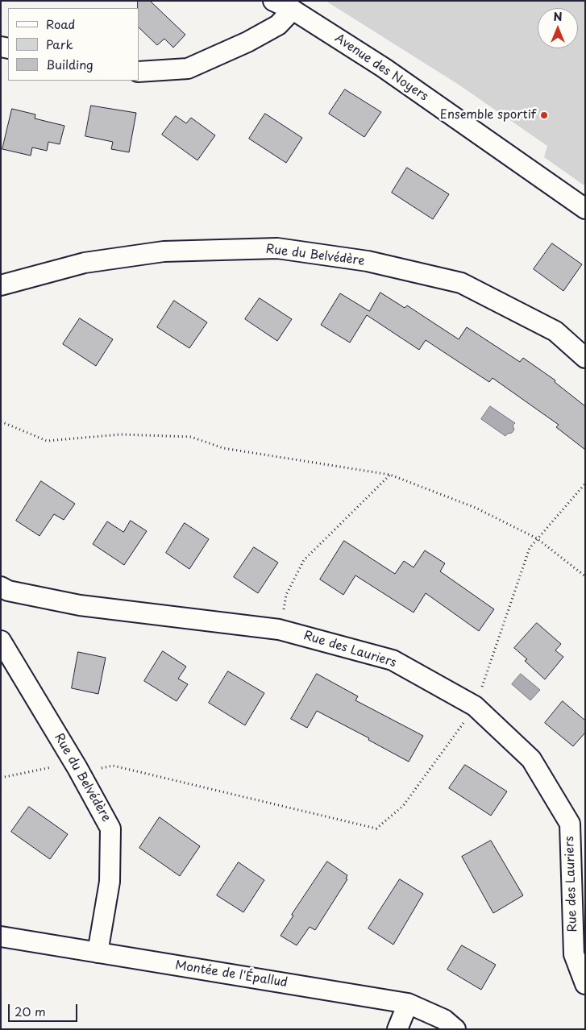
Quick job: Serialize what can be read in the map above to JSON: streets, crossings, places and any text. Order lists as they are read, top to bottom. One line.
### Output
{"streets":{"street":["Avenue des Noyers","Rue du Belvédère","Rue des Lauriers","Montée de l'Épallud"]},"crossings":[["Rue du Belvédère","Montée de l'Épallud"]],"places":["Ensemble sportif"],"legend":["Road","Park","Building"],"scale_bar":"20 m","north":"top"}
